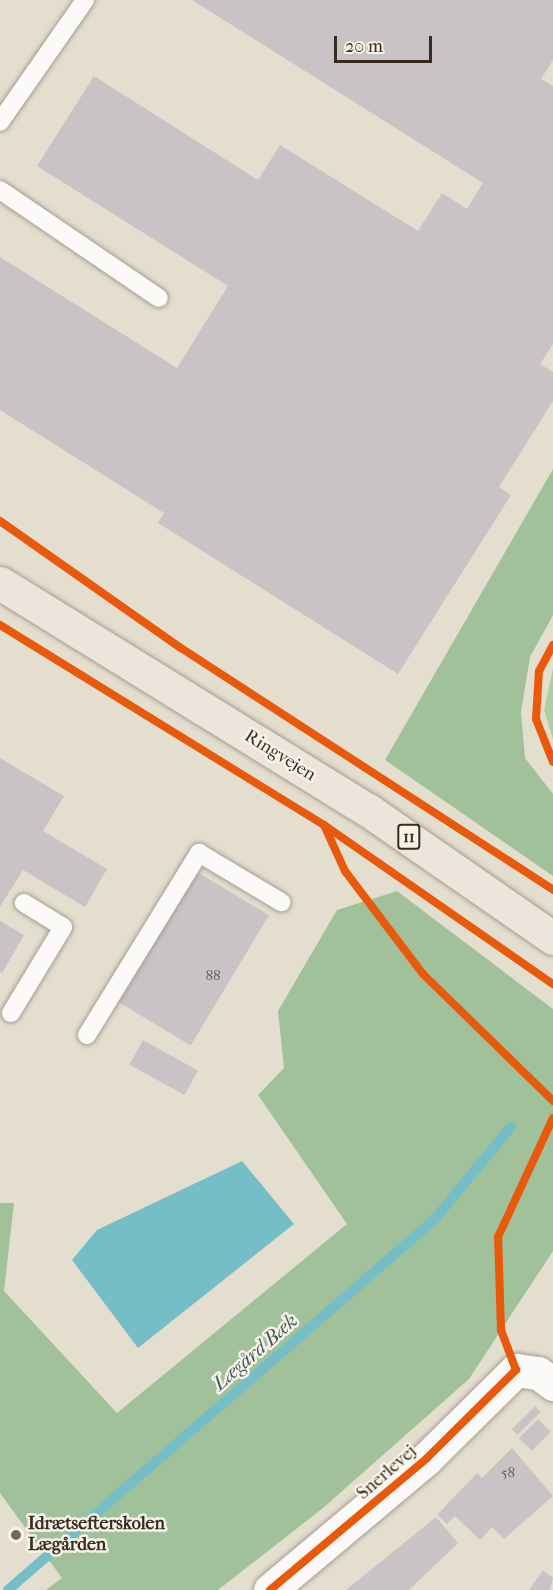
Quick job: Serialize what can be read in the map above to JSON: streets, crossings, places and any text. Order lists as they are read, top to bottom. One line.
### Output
{"streets":{"main road":["Ringvejen","11"],"street":["Snerlevej"]},"water":["Lægård Bæk"],"places":["Idrætsefterskolen Lægården"],"house_numbers":["88","58"],"scale_bar":"20 m"}
